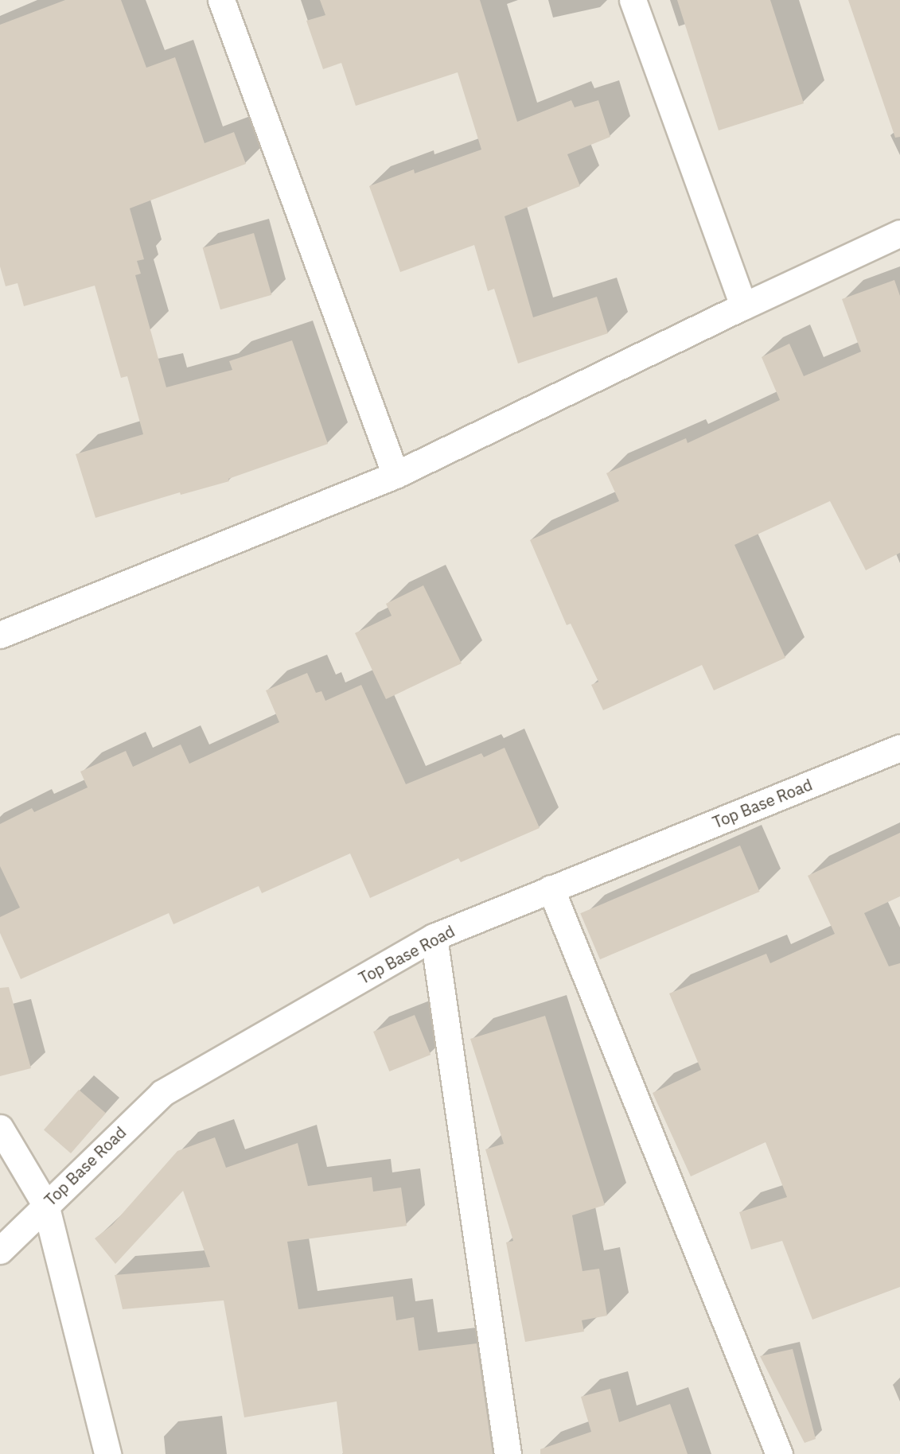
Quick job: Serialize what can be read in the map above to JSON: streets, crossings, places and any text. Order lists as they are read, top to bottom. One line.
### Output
{"streets":{"street":["Top Base Road"]}}
